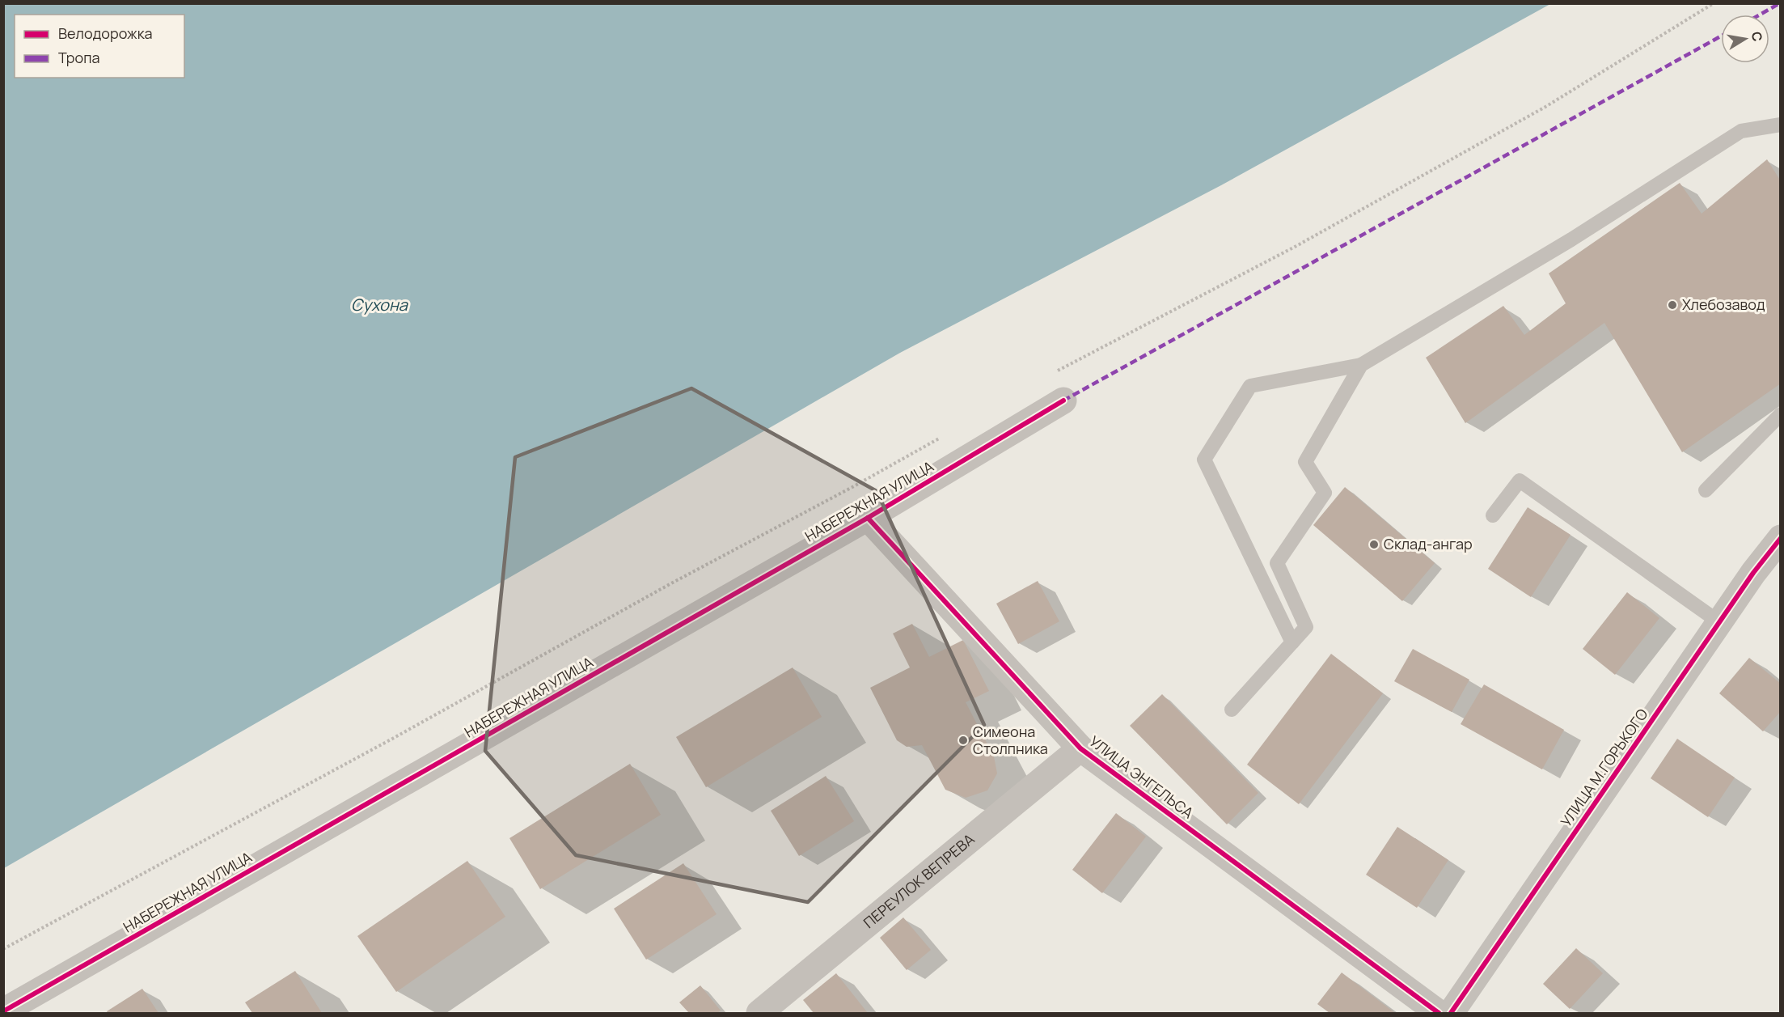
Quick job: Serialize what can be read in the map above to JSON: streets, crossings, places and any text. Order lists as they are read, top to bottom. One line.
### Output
{"streets":{"street":["НАБЕРЕЖНАЯ УЛИЦА","УЛИЦА М.ГОРЬКОГО","УЛИЦА ЭНГЕЛЬСА","ПЕРЕУЛОК ВЕПРЕВА"]},"crossings":[["НАБЕРЕЖНАЯ УЛИЦА","УЛИЦА ЭНГЕЛЬСА"],["УЛИЦА ЭНГЕЛЬСА","ПЕРЕУЛОК ВЕПРЕВА"]],"water":["Сухона"],"places":["Хлебозавод","Склад-ангар","Симеона Столпника"],"legend":["Велодорожка","Тропа"],"north":"right"}
